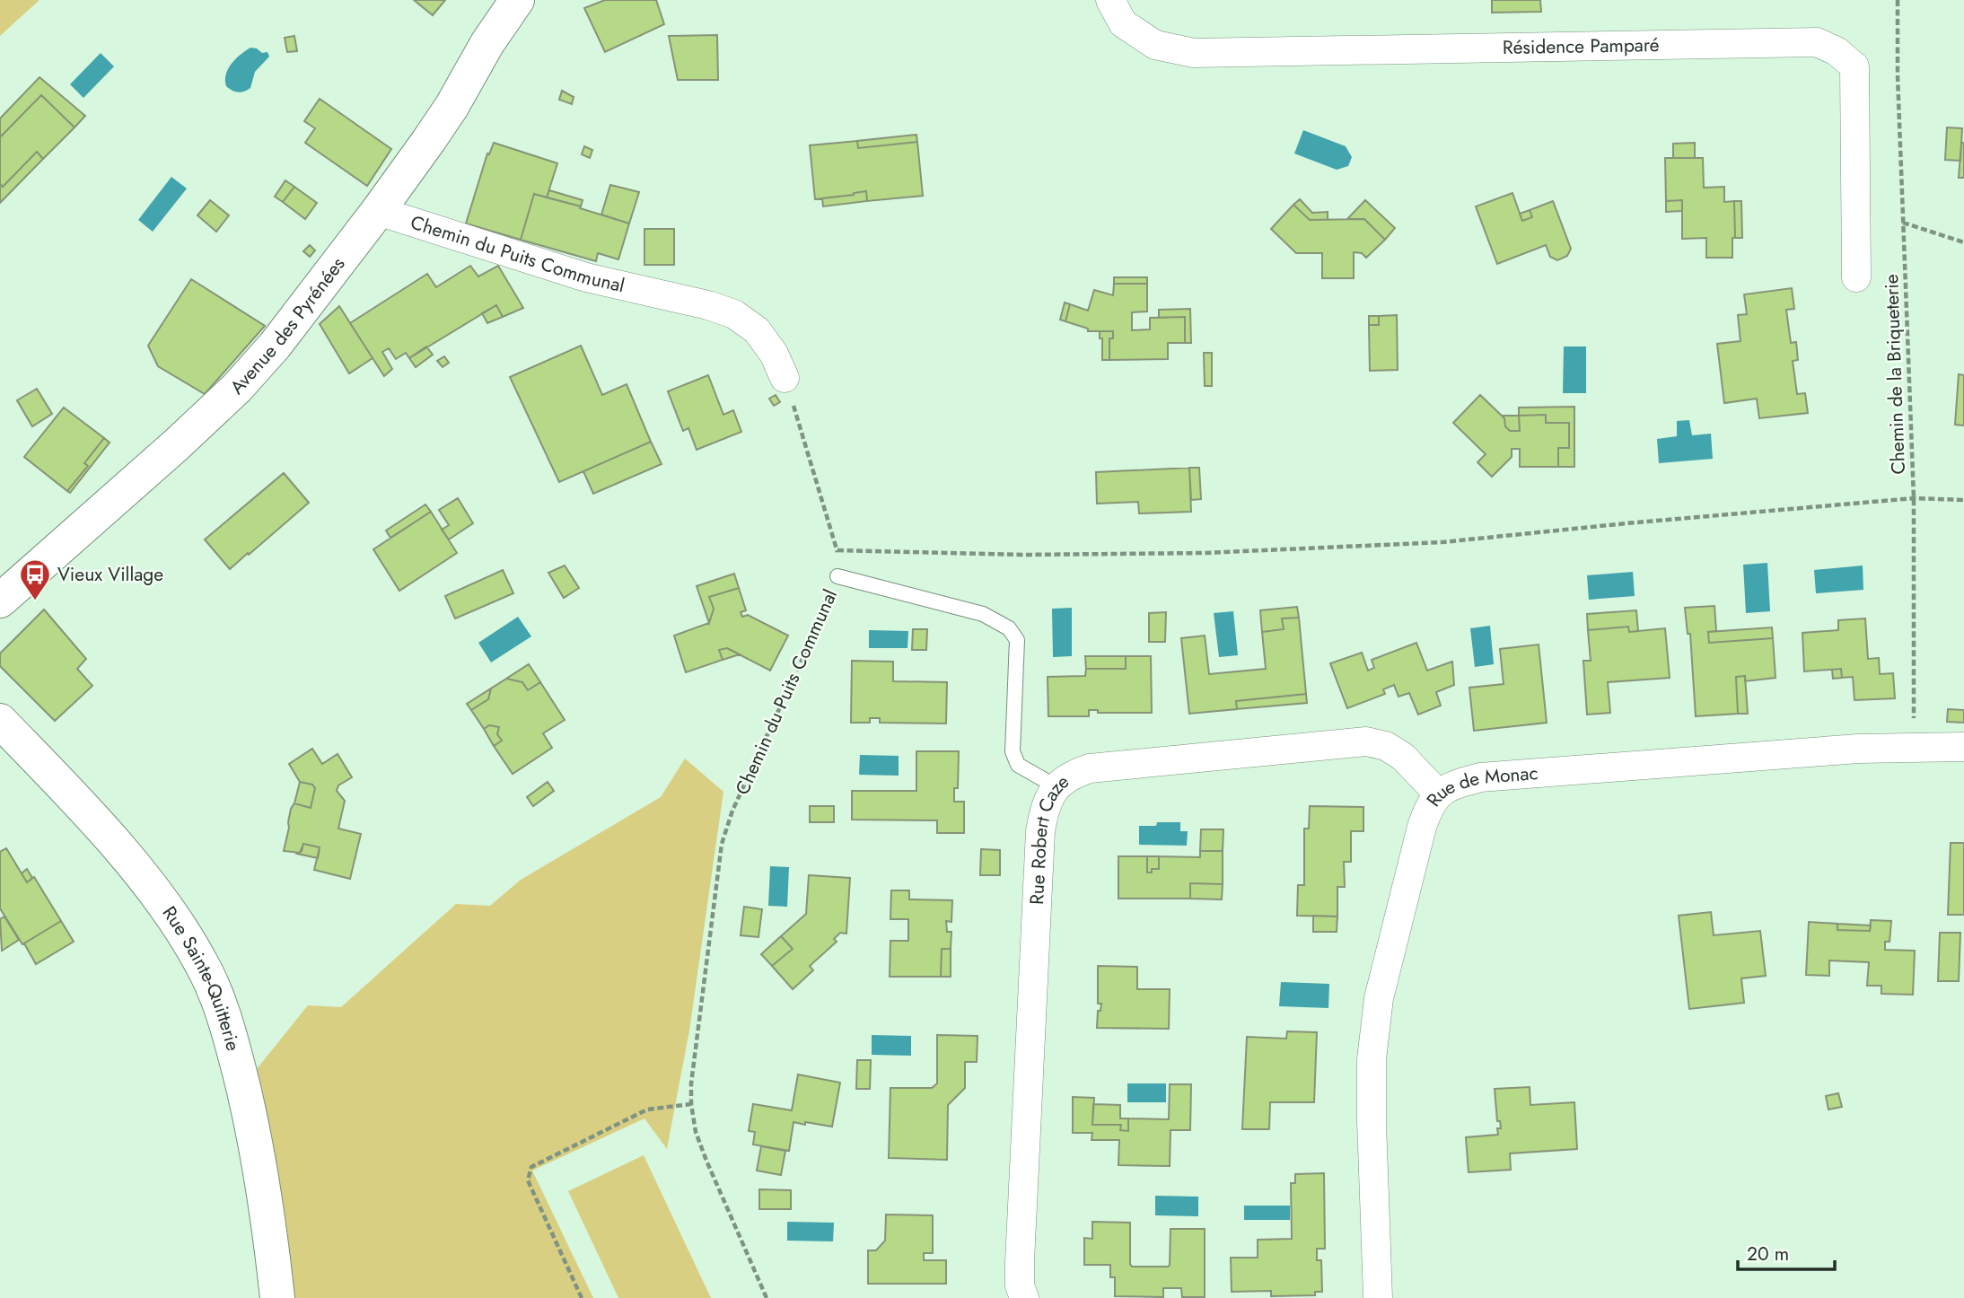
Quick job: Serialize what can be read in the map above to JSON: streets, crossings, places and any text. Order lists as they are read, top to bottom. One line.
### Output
{"streets":{"street":["Résidence Pamparé","Chemin du Puits Communal","Avenue des Pyrénées","Rue de Monac","Rue Robert Caze","Rue Sainte-Quitterie"],"path":["Chemin de la Briqueterie"]},"crossings":[["Chemin du Puits Communal","Avenue des Pyrénées"],["Chemin de la Briqueterie","Rue de Monac"],["Rue de Monac","Rue Robert Caze"]],"places":{"bus stop":["Vieux Village"]},"scale_bar":"20 m"}
